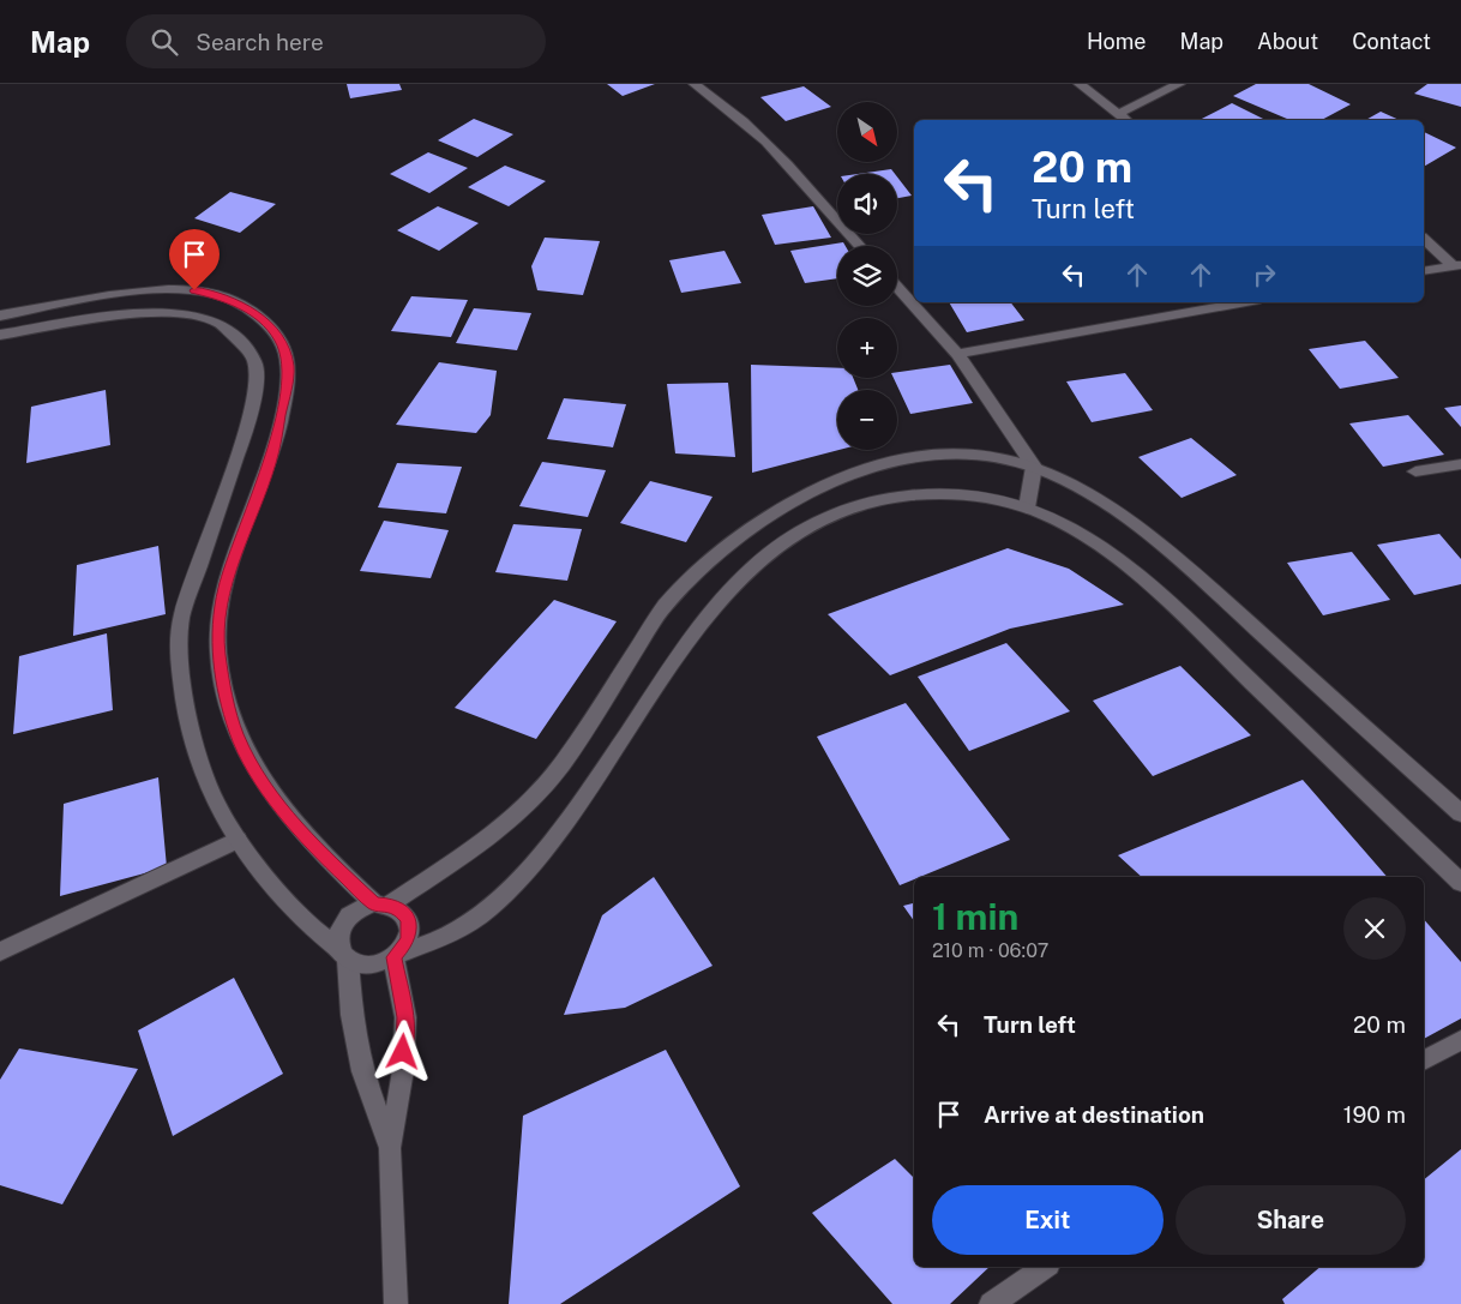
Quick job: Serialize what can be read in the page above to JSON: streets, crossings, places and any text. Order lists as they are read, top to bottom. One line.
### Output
{"north":"bottom right","page":{"header":"Map","search":"Search here","nav":["Home","Map","About","Contact"],"map_buttons":["+","−"],"turn":["20 m","Turn left"],"heading":["1 min","210 m · 06:07"],"list":[{"name":"Turn left","value":"20 m"},{"name":"Arrive at destination","value":"190 m"}],"buttons":["Exit","Share"]}}
